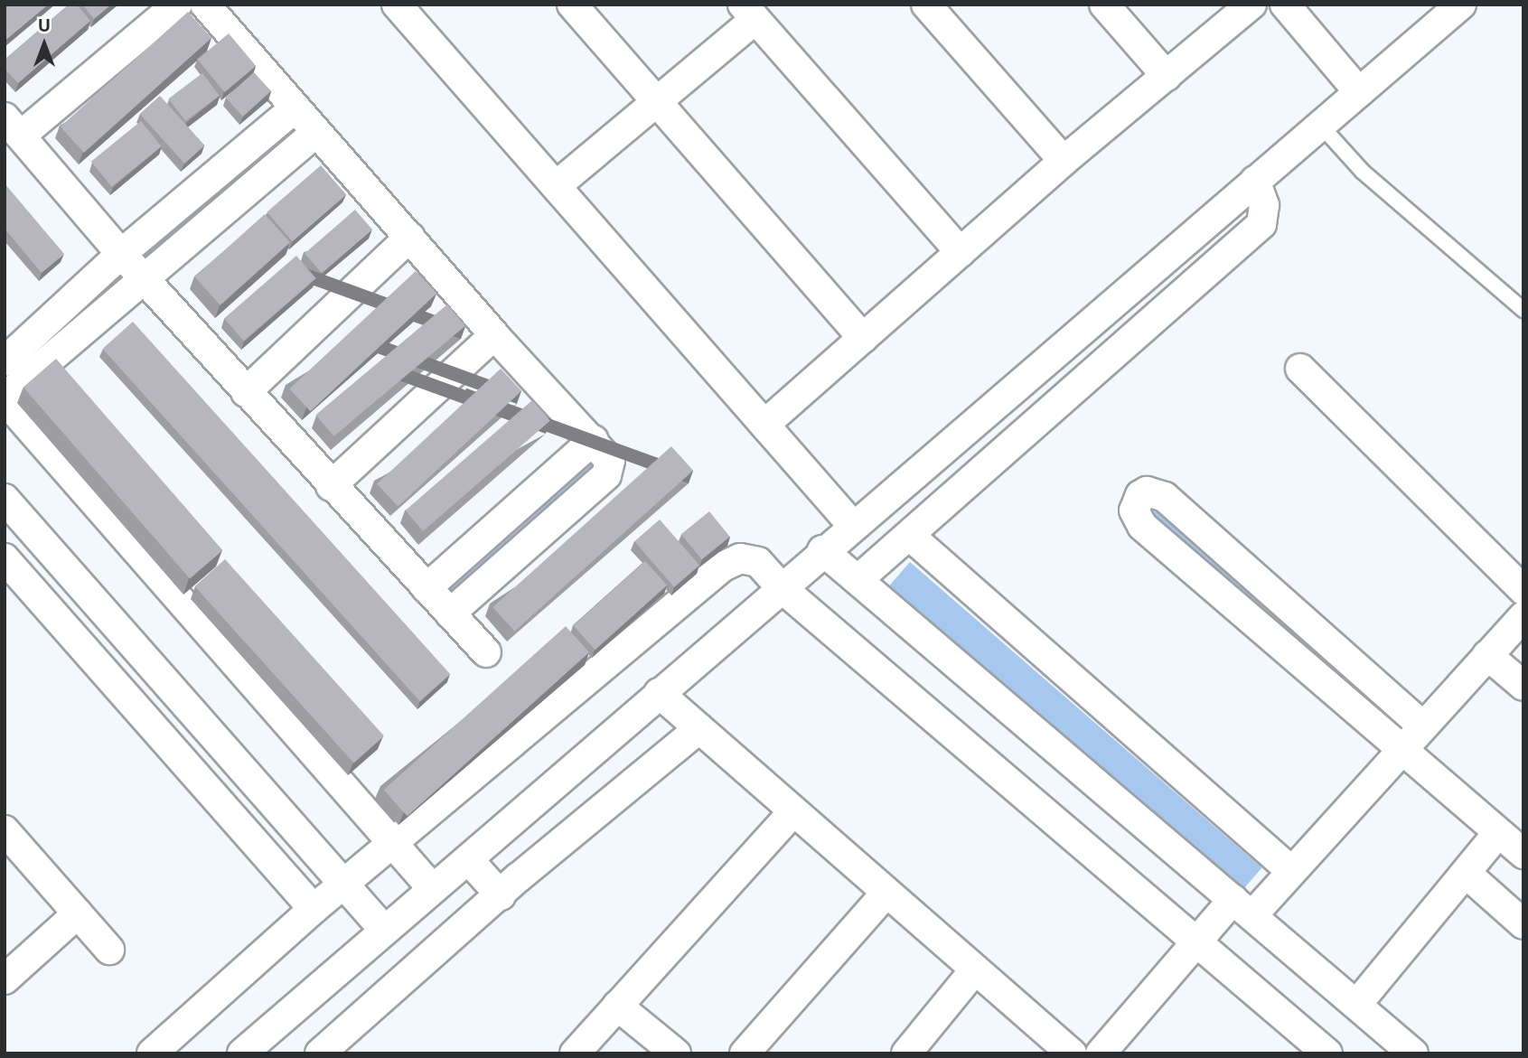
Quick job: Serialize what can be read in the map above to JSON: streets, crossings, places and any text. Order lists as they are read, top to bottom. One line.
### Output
{"north":"top"}
